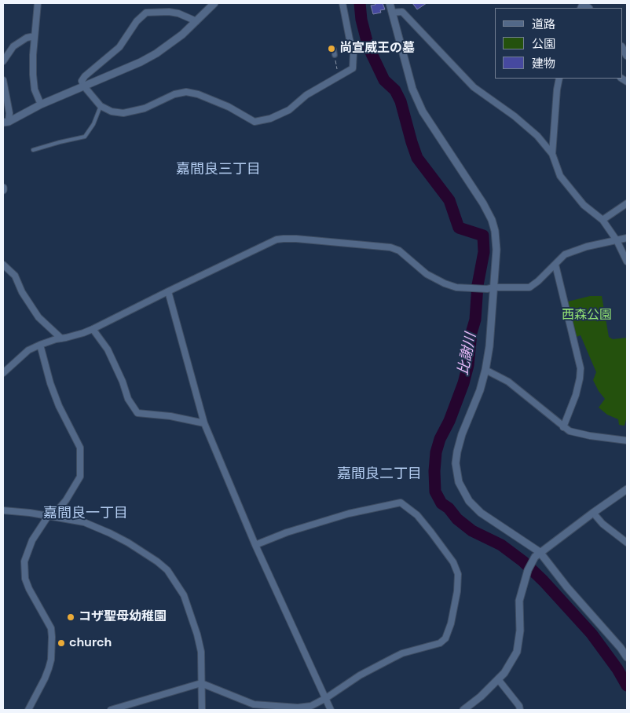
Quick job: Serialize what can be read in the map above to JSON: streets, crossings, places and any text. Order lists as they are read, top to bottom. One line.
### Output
{"districts":["嘉間良三丁目","嘉間良二丁目","嘉間良一丁目"],"water":["比謝川"],"parks":["西森公園"],"places":["尚宣威王の墓","コザ聖母幼稚園","church"],"legend":["道路","公園","建物"]}
